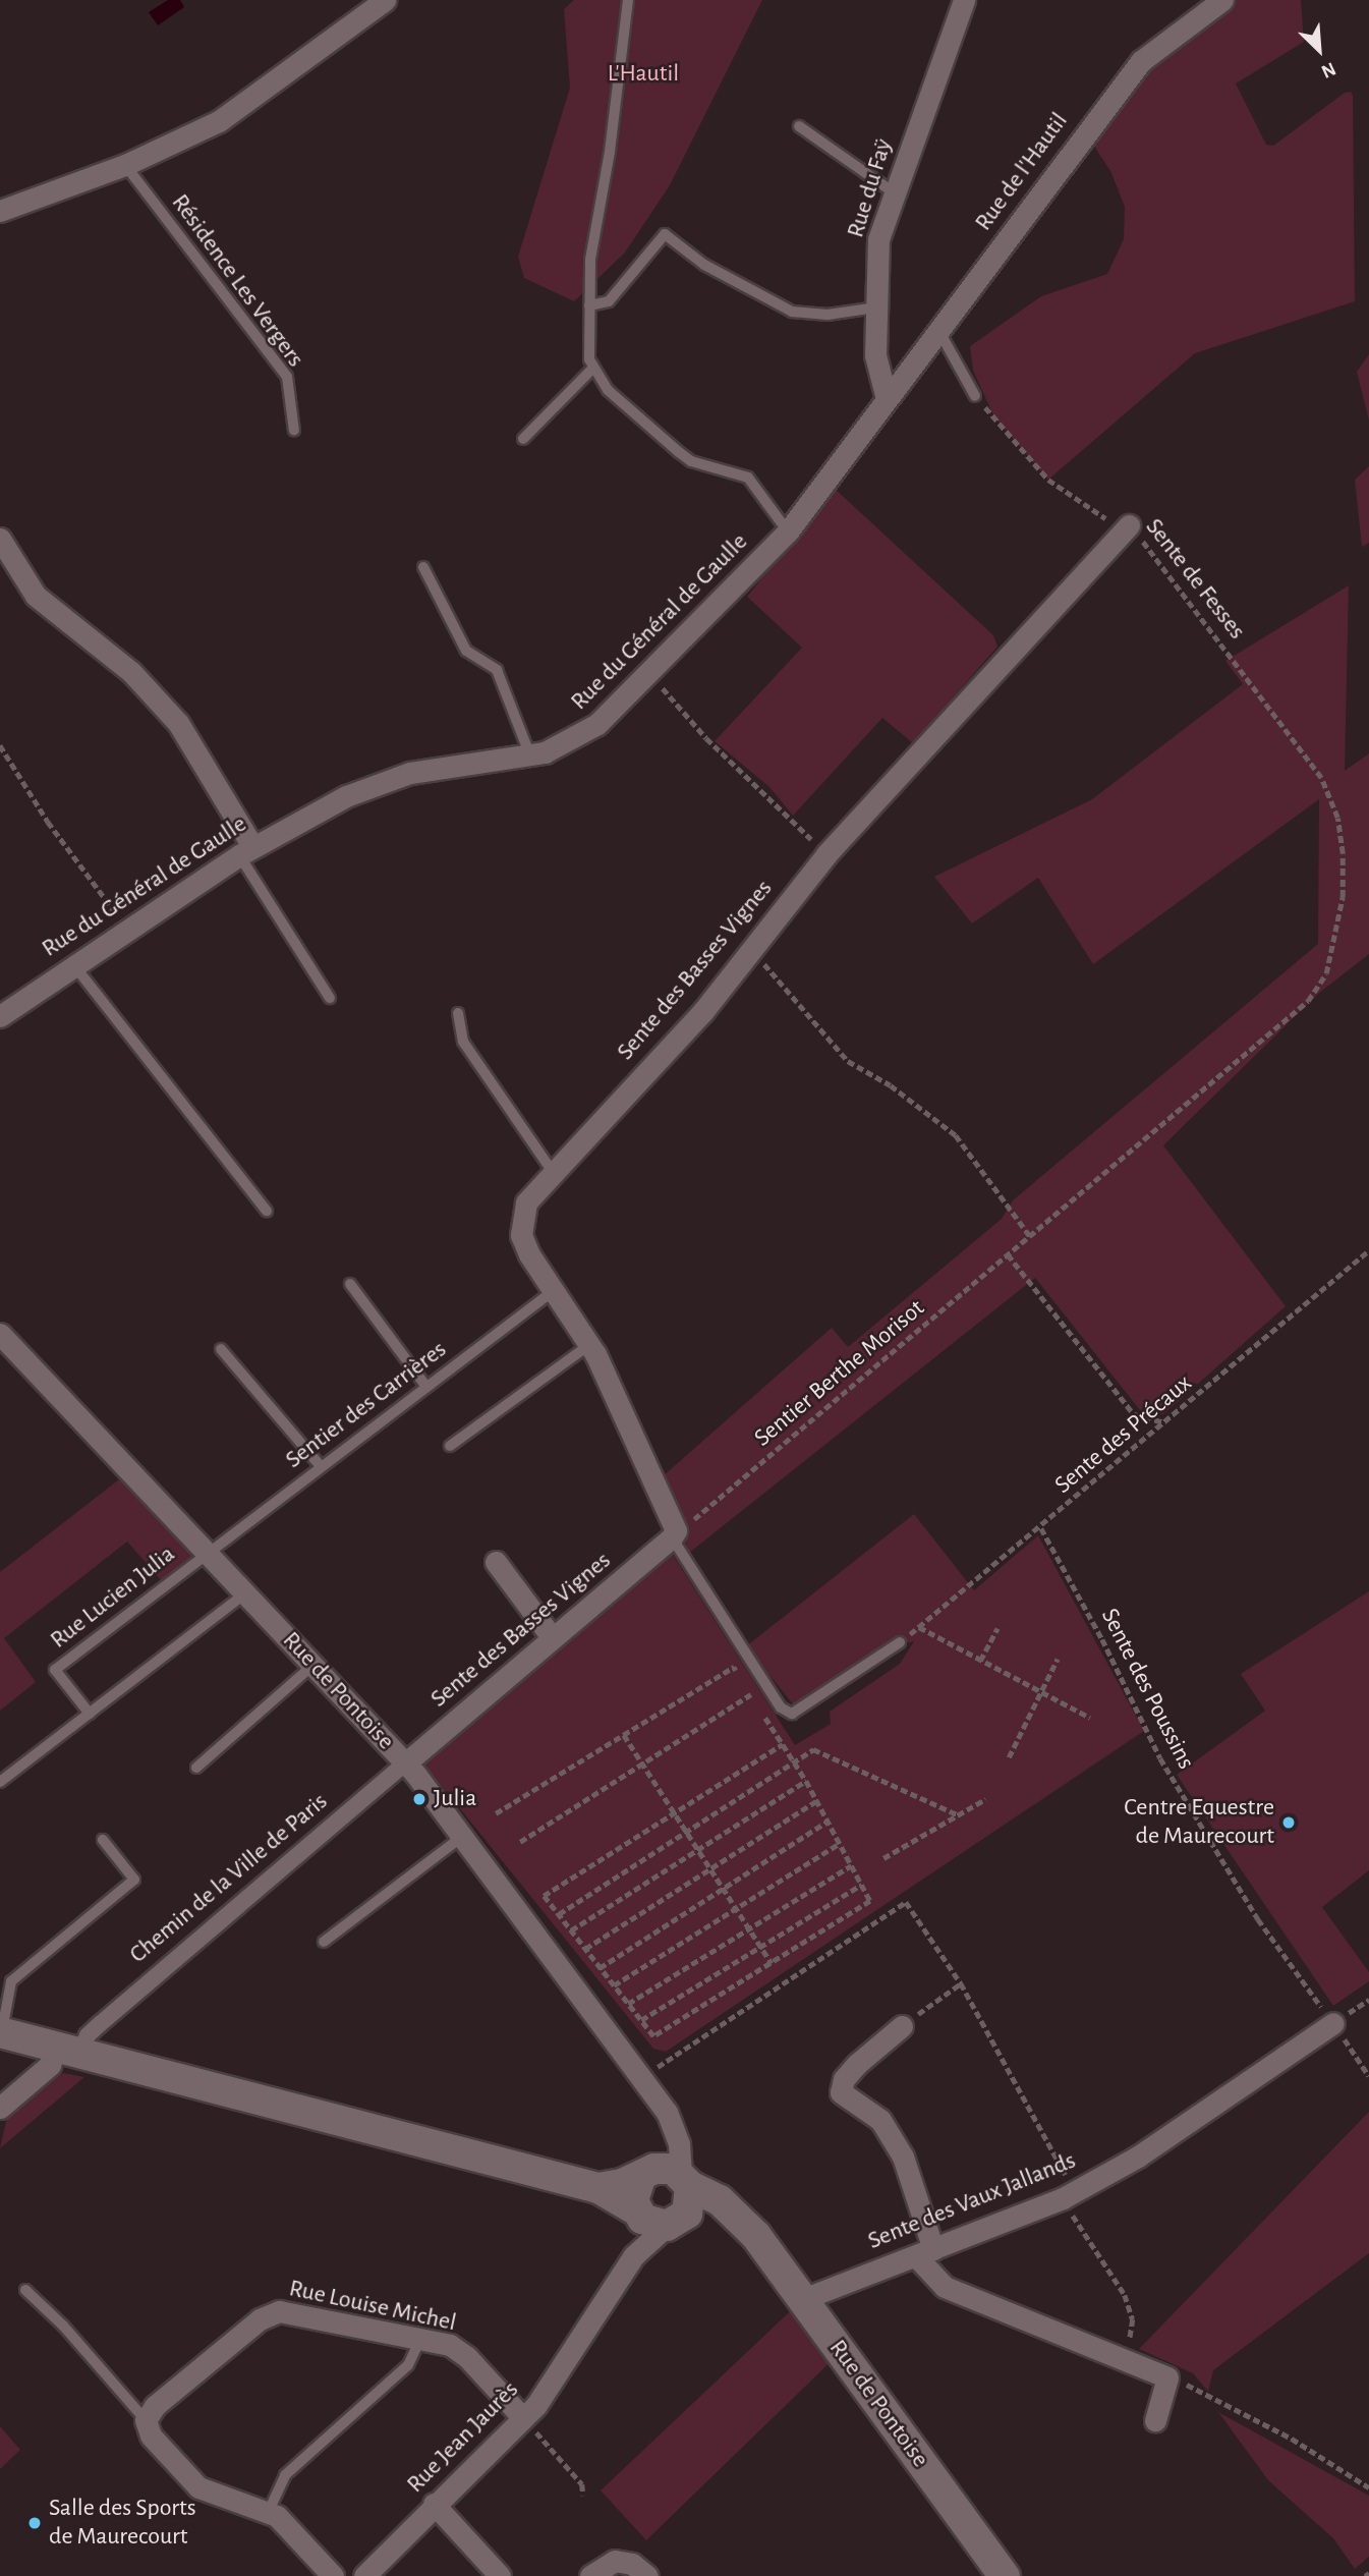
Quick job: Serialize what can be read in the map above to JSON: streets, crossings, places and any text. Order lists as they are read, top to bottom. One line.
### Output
{"streets":{"main road":["Rue de Pontoise"],"street":["Rue de l'Hautil","Rue du Faÿ","Rue du Général de Gaulle","Sente des Basses Vignes","Chemin de la Ville de Paris","Sente des Vaux Jallands","Rue Louise Michel","Rue Jean Jaurès"],"lane":["Résidence Les Vergers","Sentier des Carrières","Rue Lucien Julia"],"path":["Sente de Fesses","Sentier Berthe Morisot","Sente des Précaux","Sente des Poussins"]},"crossings":[["Rue de l'Hautil","Rue du Faÿ"],["Rue de l'Hautil","Rue du Général de Gaulle"],["Rue du Faÿ","Rue du Général de Gaulle"],["Sente de Fesses","Sente des Basses Vignes"],["Sente de Fesses","Sentier Berthe Morisot"],["Sente des Basses Vignes","Sentier Berthe Morisot"],["Sente des Basses Vignes","Sentier des Carrières"],["Sente des Basses Vignes","Sente des Précaux"],["Sente des Basses Vignes","Rue de Pontoise"],["Sente des Basses Vignes","Chemin de la Ville de Paris"],["Sentier des Carrières","Rue Lucien Julia"],["Sentier des Carrières","Rue de Pontoise"],["Sente des Précaux","Sente des Poussins"],["Rue Lucien Julia","Rue de Pontoise"],["Sente des Poussins","Sente des Vaux Jallands"],["Rue de Pontoise","Chemin de la Ville de Paris"],["Rue de Pontoise","Sente des Vaux Jallands"],["Rue Louise Michel","Rue Jean Jaurès"]],"parks":["L'Hautil"],"places":["Julia","Centre Equestre de Maurecourt","Salle des Sports de Maurecourt"],"north":"bottom right"}
